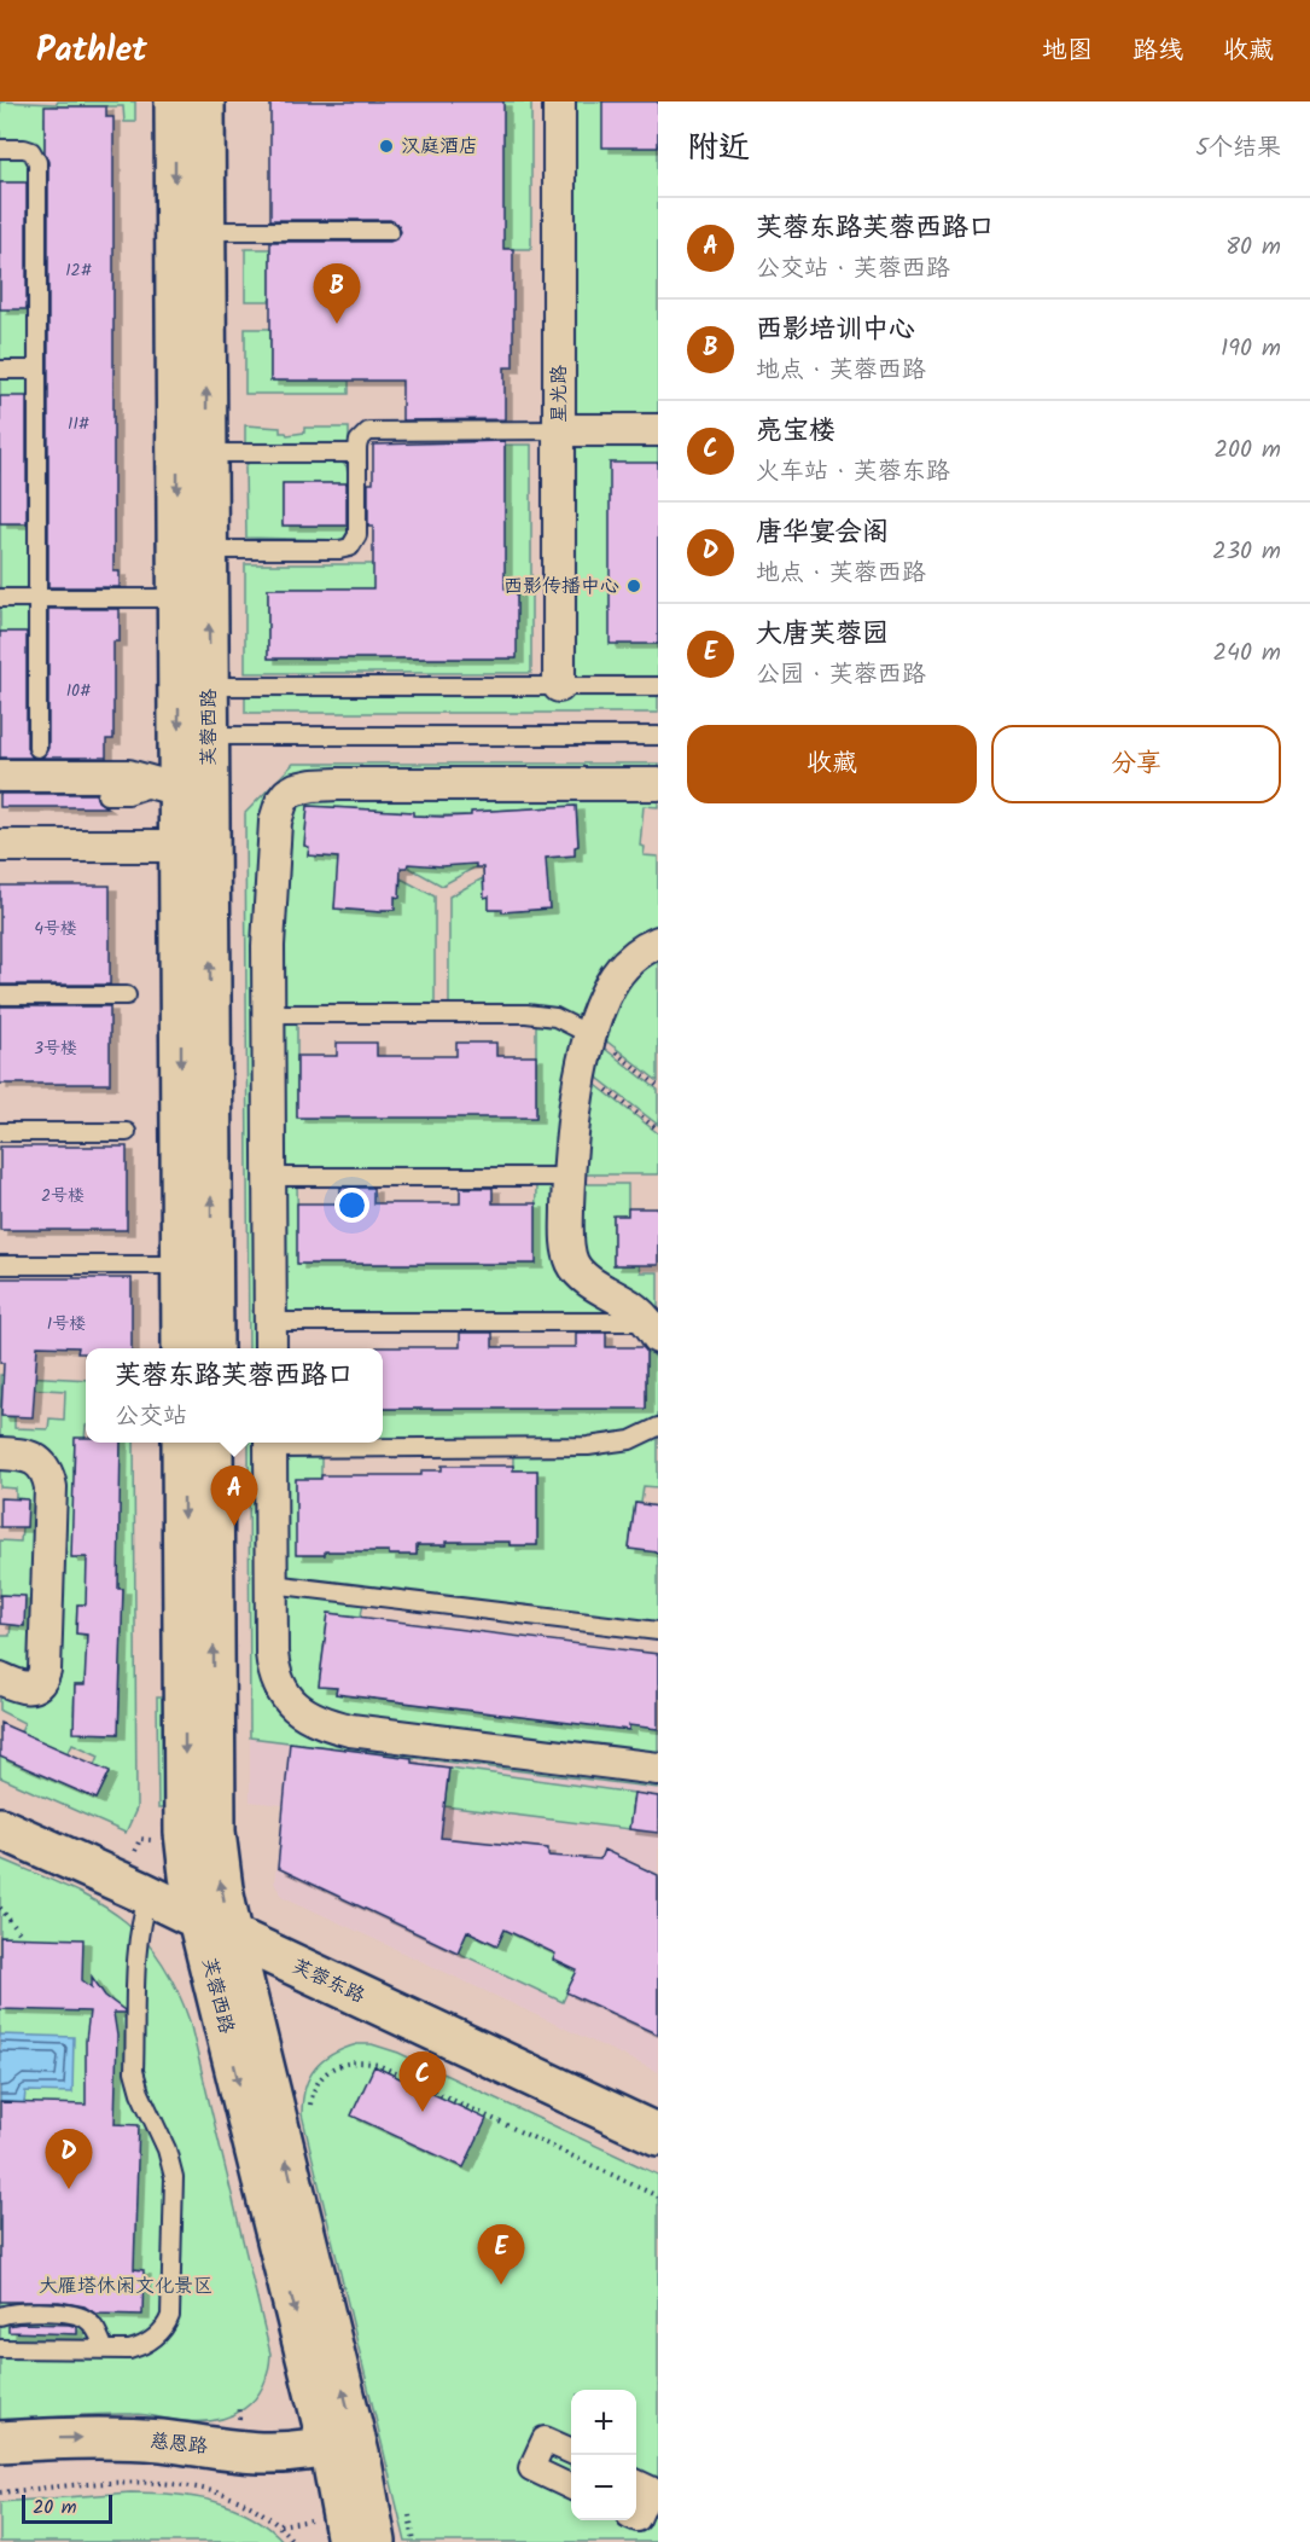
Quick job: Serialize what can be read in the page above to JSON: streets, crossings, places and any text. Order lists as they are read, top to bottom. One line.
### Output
{"streets":{"main road":["芙蓉西路","芙蓉东路","慈恩路"],"street":["星光路"]},"crossings":[["芙蓉西路","芙蓉东路"],["芙蓉西路","慈恩路"]],"one_way":["慈恩路"],"parks":["大雁塔休闲文化景区"],"places":["汉庭酒店","西影传播中心"],"house_numbers":["12#","11#","10#","4号楼","3号楼","2号楼","1号楼"],"scale_bar":"20 m","page":{"header":"Pathlet","nav":["地图","路线","收藏"],"heading":["附近","5个结果"],"list":[{"mark":"A","name":"芙蓉东路芙蓉西路口","note":"公交站 · 芙蓉西路","value":"80 m"},{"mark":"B","name":"西影培训中心","note":"地点 · 芙蓉西路","value":"190 m"},{"mark":"C","name":"亮宝楼","note":"火车站 · 芙蓉东路","value":"200 m"},{"mark":"D","name":"唐华宴会阁","note":"地点 · 芙蓉西路","value":"230 m"},{"mark":"E","name":"大唐芙蓉园","note":"公园 · 芙蓉西路","value":"240 m"}],"pins":["B","A","C","D","E"],"buttons":["收藏","分享"],"popup":["芙蓉东路芙蓉西路口","公交站"],"map_buttons":["+","−"],"scale":"20 m"}}
